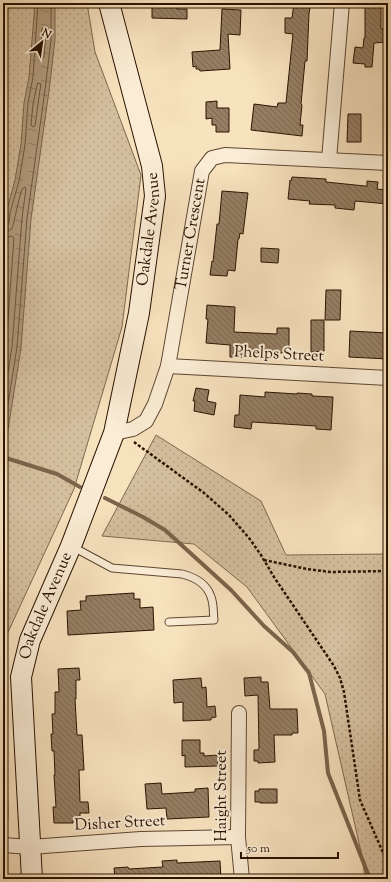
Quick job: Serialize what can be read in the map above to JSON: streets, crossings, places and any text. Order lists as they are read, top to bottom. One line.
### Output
{"streets":{"street":["Oakdale Avenue","Turner Crescent","Phelps Street","Haight Street","Disher Street"]},"crossings":[["Oakdale Avenue","Turner Crescent"],["Oakdale Avenue","Disher Street"],["Turner Crescent","Phelps Street"],["Haight Street","Disher Street"]],"scale_bar":"50 m","north":"top right"}
